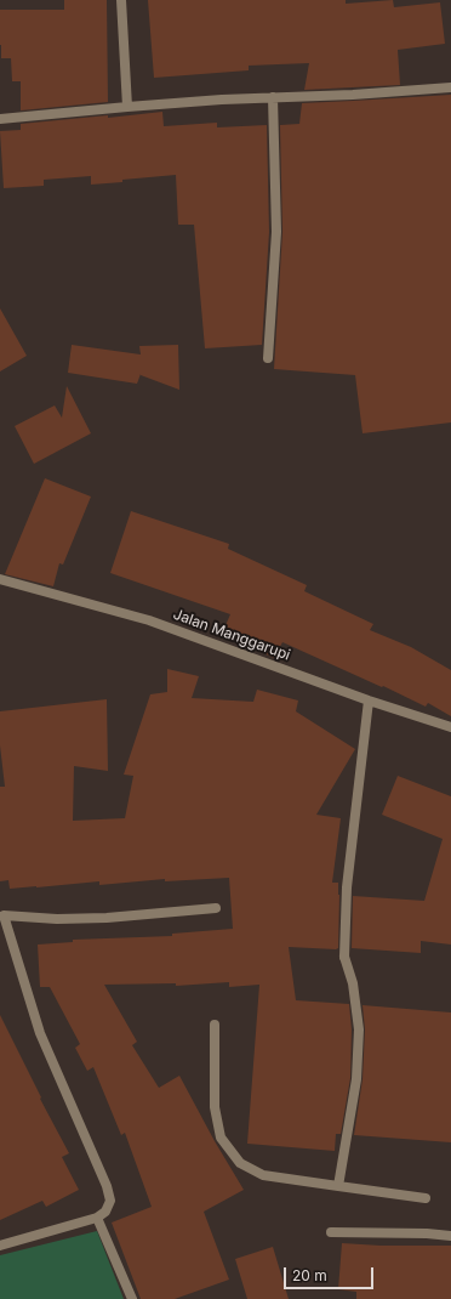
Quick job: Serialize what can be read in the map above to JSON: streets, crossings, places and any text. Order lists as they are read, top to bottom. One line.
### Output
{"streets":{"street":["Jalan Manggarupi"]},"scale_bar":"20 m"}
